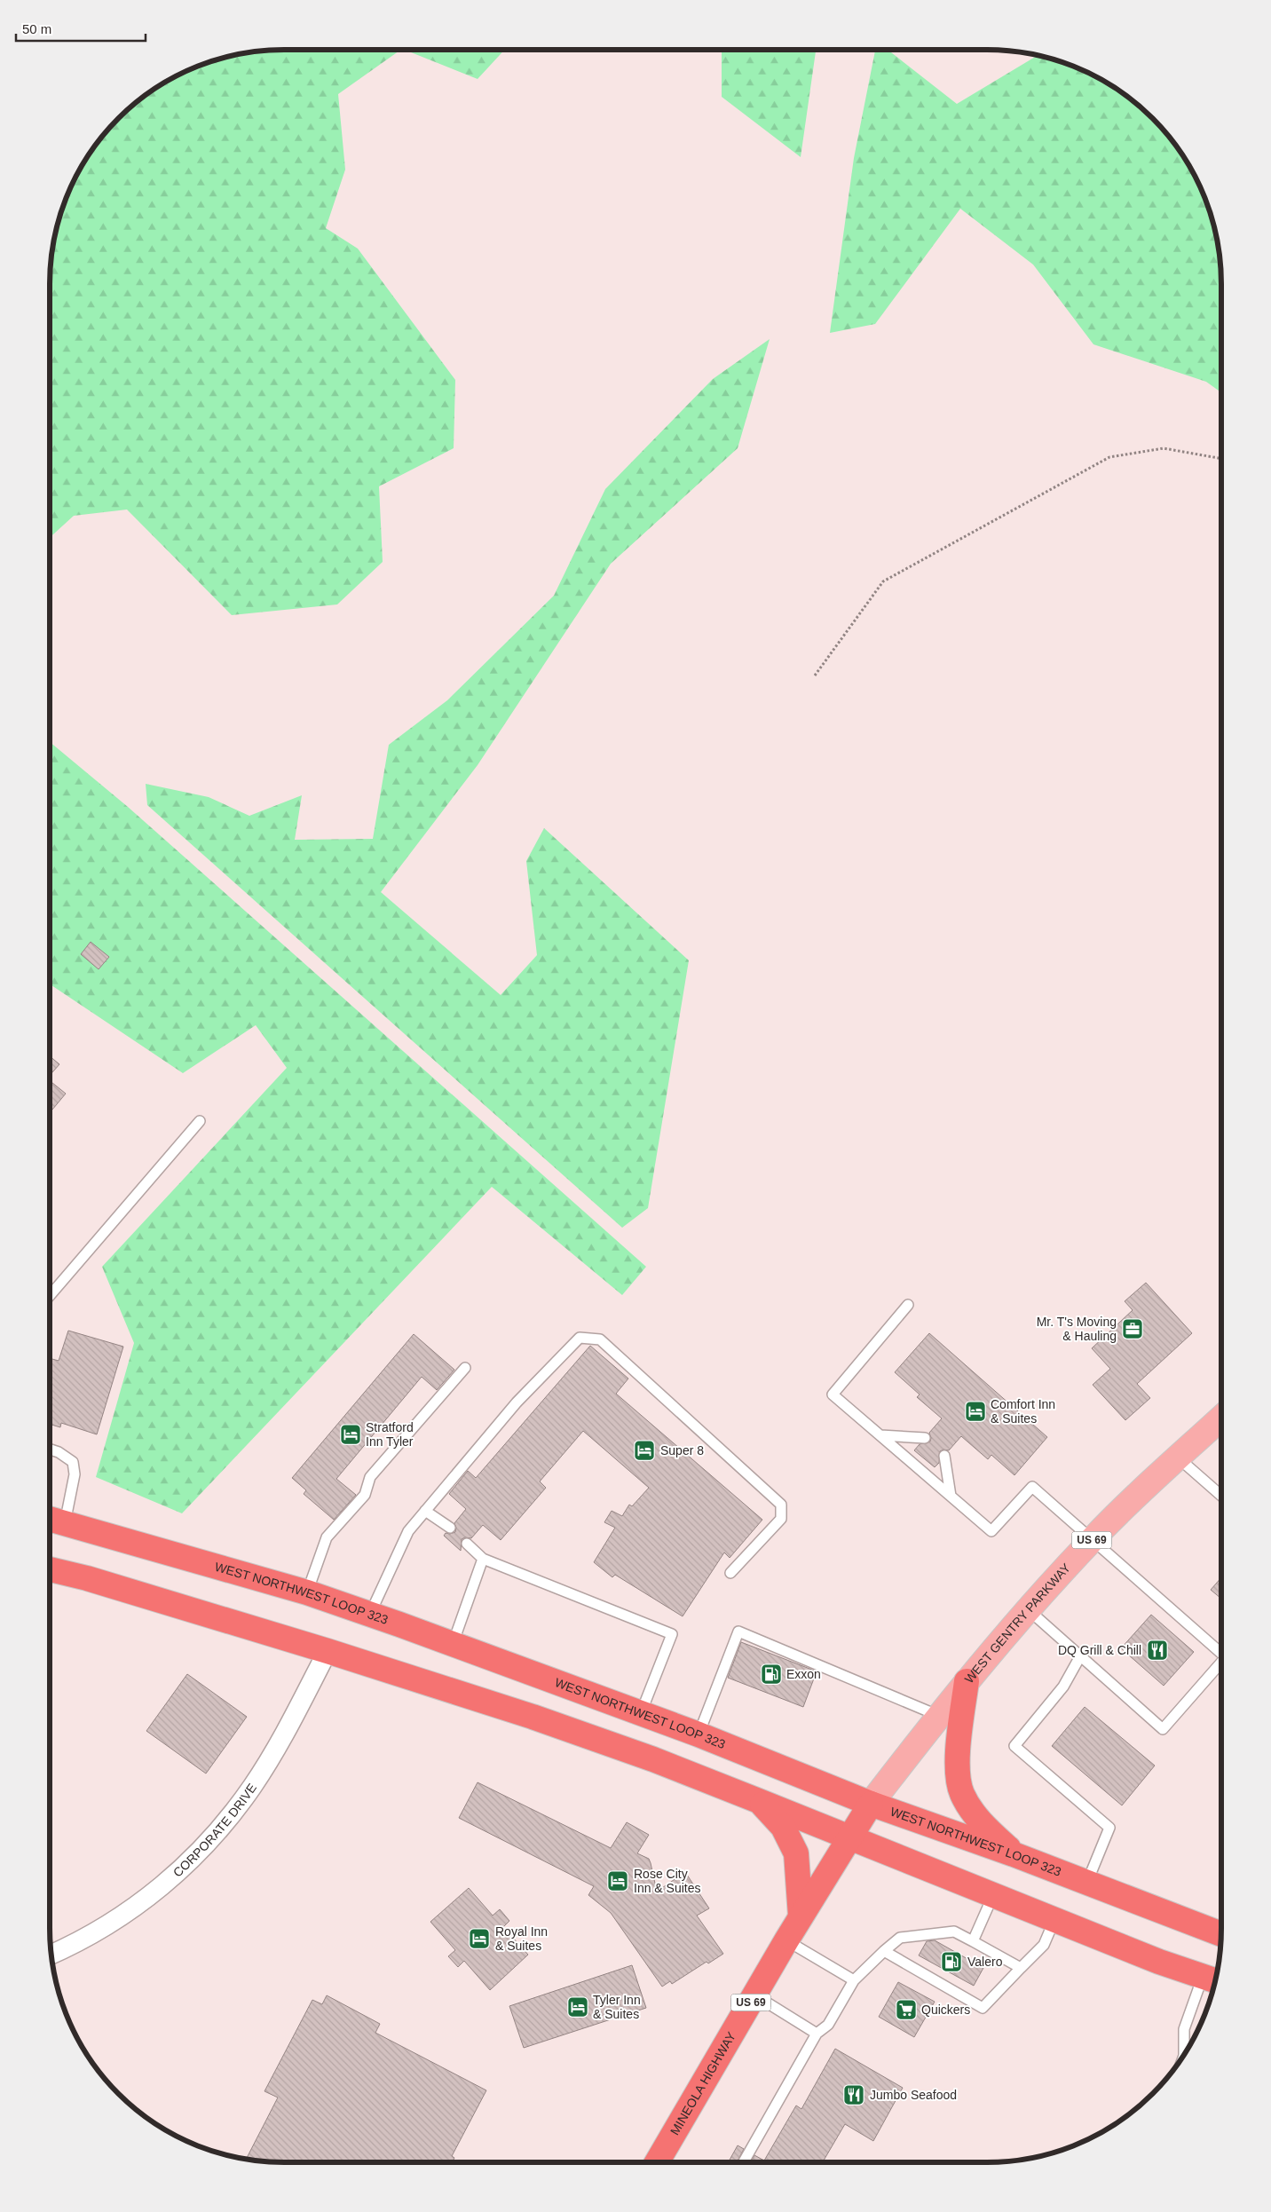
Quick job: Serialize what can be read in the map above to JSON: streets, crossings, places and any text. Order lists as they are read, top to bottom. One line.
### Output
{"streets":{"highway":["US 69","WEST NORTHWEST LOOP 323","WEST GENTRY PARKWAY","MINEOLA HIGHWAY"],"street":["CORPORATE DRIVE"]},"crossings":[["WEST NORTHWEST LOOP 323","WEST GENTRY PARKWAY"],["WEST GENTRY PARKWAY","MINEOLA HIGHWAY"]],"places":{"office":["Mr. T's Moving & Hauling"],"hotel":["Comfort Inn & Suites","Stratford Inn Tyler","Super 8","Rose City Inn & Suites","Royal Inn & Suites","Tyler Inn & Suites"],"restaurant":["DQ Grill & Chill","Jumbo Seafood"],"fuel station":["Exxon","Valero"],"supermarket":["Quickers"]},"scale_bar":"50 m"}
